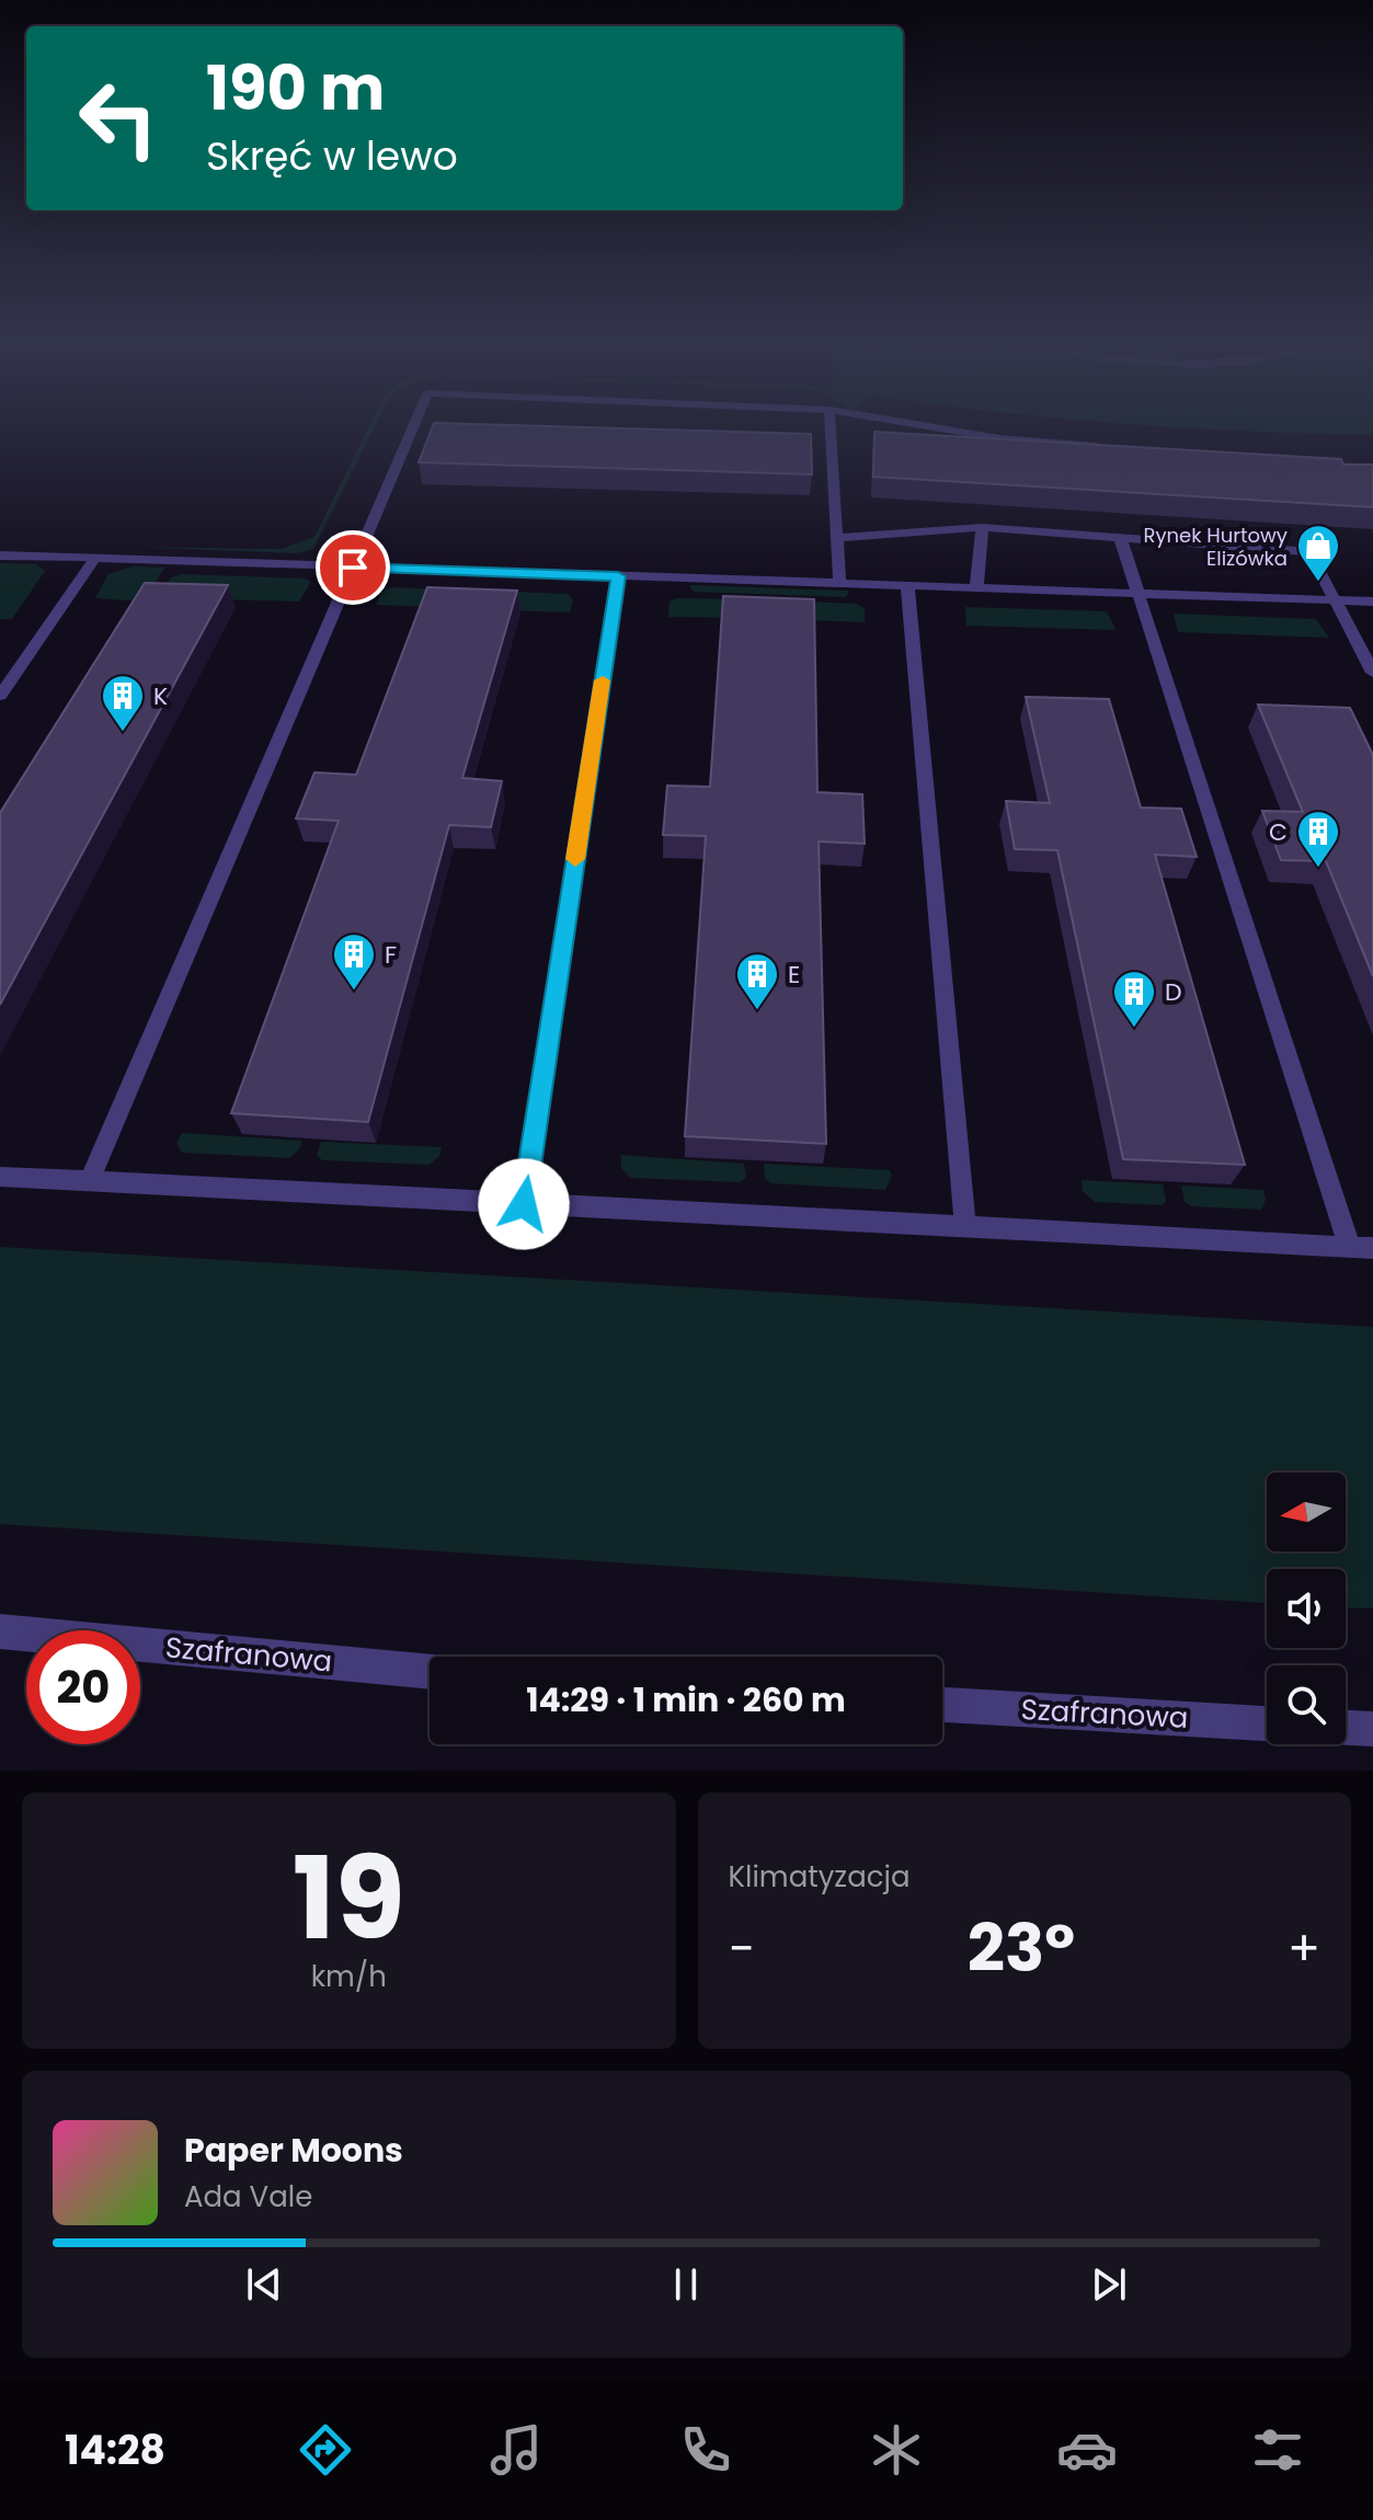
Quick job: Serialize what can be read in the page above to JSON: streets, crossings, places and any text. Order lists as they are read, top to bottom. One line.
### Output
{"streets":{"street":["Szafranowa"]},"places":{"shop":["Rynek Hurtowy Elizówka"],"building":["K","C","F","E","D"]},"north":"left","page":{"turn":["190 m","Skręć w lewo"],"limit":"20","trip":"14:29 · 1 min · 260 m","tile":[["19","km/h"],"Klimatyzacja"],"heat":["−","23°","+"],"song":["Paper Moons","Ada Vale"],"tabs":"14:28"}}
